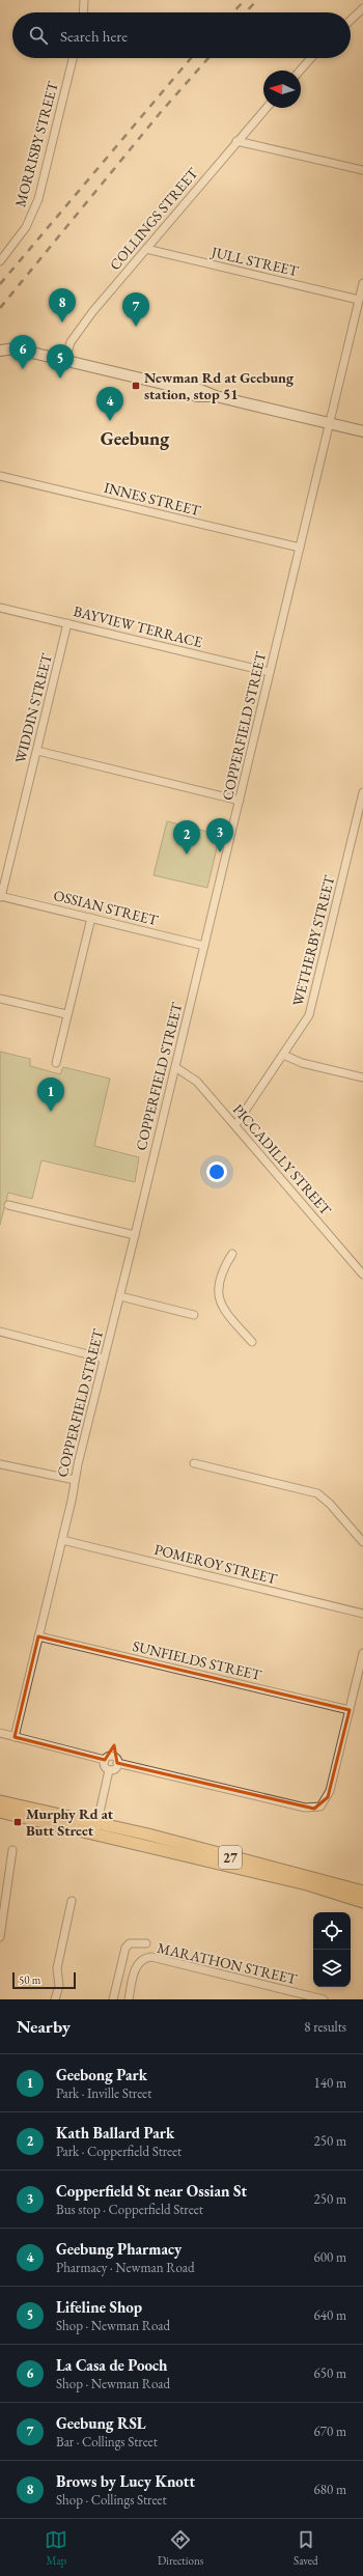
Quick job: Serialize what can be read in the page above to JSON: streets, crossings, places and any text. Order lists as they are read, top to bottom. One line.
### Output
{"streets":{"main road":["27"],"street":["MORRISBY STREET","COLLINGS STREET","JULL STREET","INNES STREET","BAYVIEW TERRACE","WIDDIN STREET","COPPERFIELD STREET","OSSIAN STREET","WETHERBY STREET","PICCADILLY STREET","POMEROY STREET","SUNFIELDS STREET","MARATHON STREET"]},"crossings":[["COLLINGS STREET","JULL STREET"],["JULL STREET","COPPERFIELD STREET"],["INNES STREET","COPPERFIELD STREET"],["BAYVIEW TERRACE","WIDDIN STREET"],["BAYVIEW TERRACE","COPPERFIELD STREET"],["WIDDIN STREET","OSSIAN STREET"],["COPPERFIELD STREET","OSSIAN STREET"],["COPPERFIELD STREET","PICCADILLY STREET"],["COPPERFIELD STREET","POMEROY STREET"],["COPPERFIELD STREET","SUNFIELDS STREET"],["WETHERBY STREET","PICCADILLY STREET"]],"districts":["Geebung"],"places":{"transit":["Newman Rd at Geebung station, stop 51","Murphy Rd at Butt Street"]},"scale_bar":"50 m","north":"left","page":{"search":"Search here","pins":["8","7","6","5","4","3","2","1"],"scale":"50 m","heading":["Nearby","8 results"],"list":[{"mark":"1","name":"Geebong Park","note":"Park · Inville Street","value":"140 m"},{"mark":"2","name":"Kath Ballard Park","note":"Park · Copperfield Street","value":"250 m"},{"mark":"3","name":"Copperfield St near Ossian St","note":"Bus stop · Copperfield Street","value":"250 m"},{"mark":"4","name":"Geebung Pharmacy","note":"Pharmacy · Newman Road","value":"600 m"},{"mark":"5","name":"Lifeline Shop","note":"Shop · Newman Road","value":"640 m"},{"mark":"6","name":"La Casa de Pooch","note":"Shop · Newman Road","value":"650 m"},{"mark":"7","name":"Geebung RSL","note":"Bar · Collings Street","value":"670 m"},{"mark":"8","name":"Brows by Lucy Knott","note":"Shop · Collings Street","value":"680 m"}],"nav":["Map","Directions","Saved"]}}
